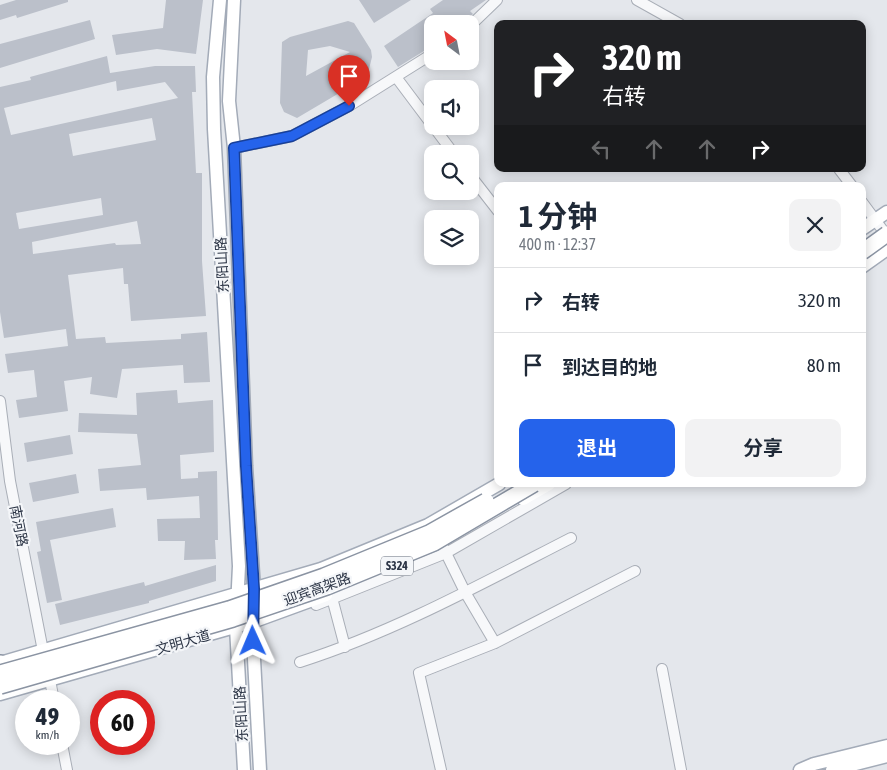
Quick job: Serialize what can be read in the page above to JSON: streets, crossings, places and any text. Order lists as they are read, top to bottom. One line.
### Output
{"streets":{"highway":["迎宾高架路"],"main road":["东阳山路","S324","文明大道"],"street":["南河路"]},"crossings":[["东阳山路","S324"],["东阳山路","文明大道"],["南河路","S324"]],"north":"top left","page":{"turn":["320 m","右转"],"heading":["1 分钟","400 m · 12:37"],"list":[{"name":"右转","value":"320 m"},{"name":"到达目的地","value":"80 m"}],"buttons":["退出","分享"],"speed":"49 km/h","limit":"60"}}
